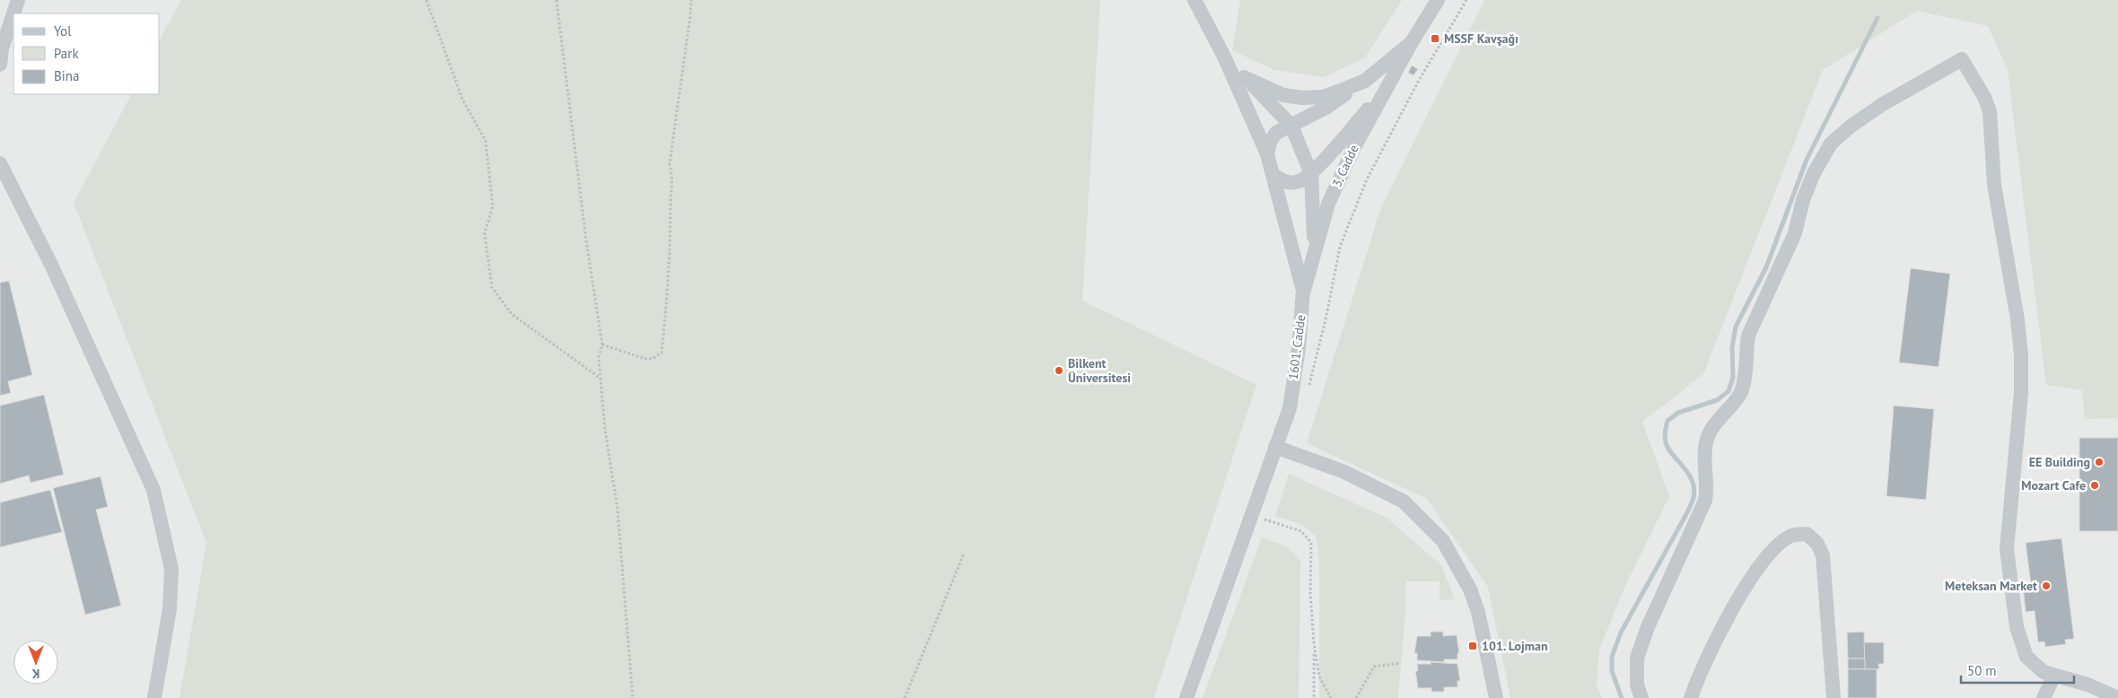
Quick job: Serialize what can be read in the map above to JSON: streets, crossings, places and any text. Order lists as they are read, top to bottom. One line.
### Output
{"streets":{"street":["3. Cadde","1601. Cadde"]},"crossings":[["3. Cadde","1601. Cadde"]],"places":{"transit":["MSSF Kavşağı","101. Lojman"],"other":["Bilkent Üniversitesi","EE Building","Mozart Cafe","Meteksan Market"]},"legend":["Yol","Park","Bina"],"scale_bar":"50 m","north":"bottom"}
